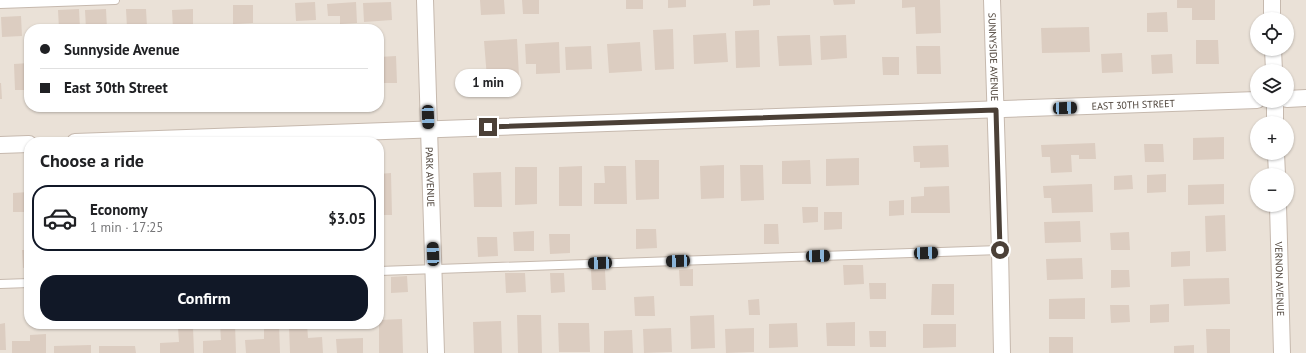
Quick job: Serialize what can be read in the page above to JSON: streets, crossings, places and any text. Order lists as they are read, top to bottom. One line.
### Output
{"streets":{"street":["SUNNYSIDE AVENUE","EAST 30TH STREET","PARK AVENUE","VERNON AVENUE"]},"crossings":[["SUNNYSIDE AVENUE","EAST 30TH STREET"],["EAST 30TH STREET","PARK AVENUE"]],"page":{"map_buttons":["+","−"],"banner":["Sunnyside Avenue","East 30th Street"],"bubble":"1 min","heading":"Choose a ride","list":[{"name":"Economy","note":"1 min · 17:25","value":"$3.05"}],"buttons":"Confirm"}}
